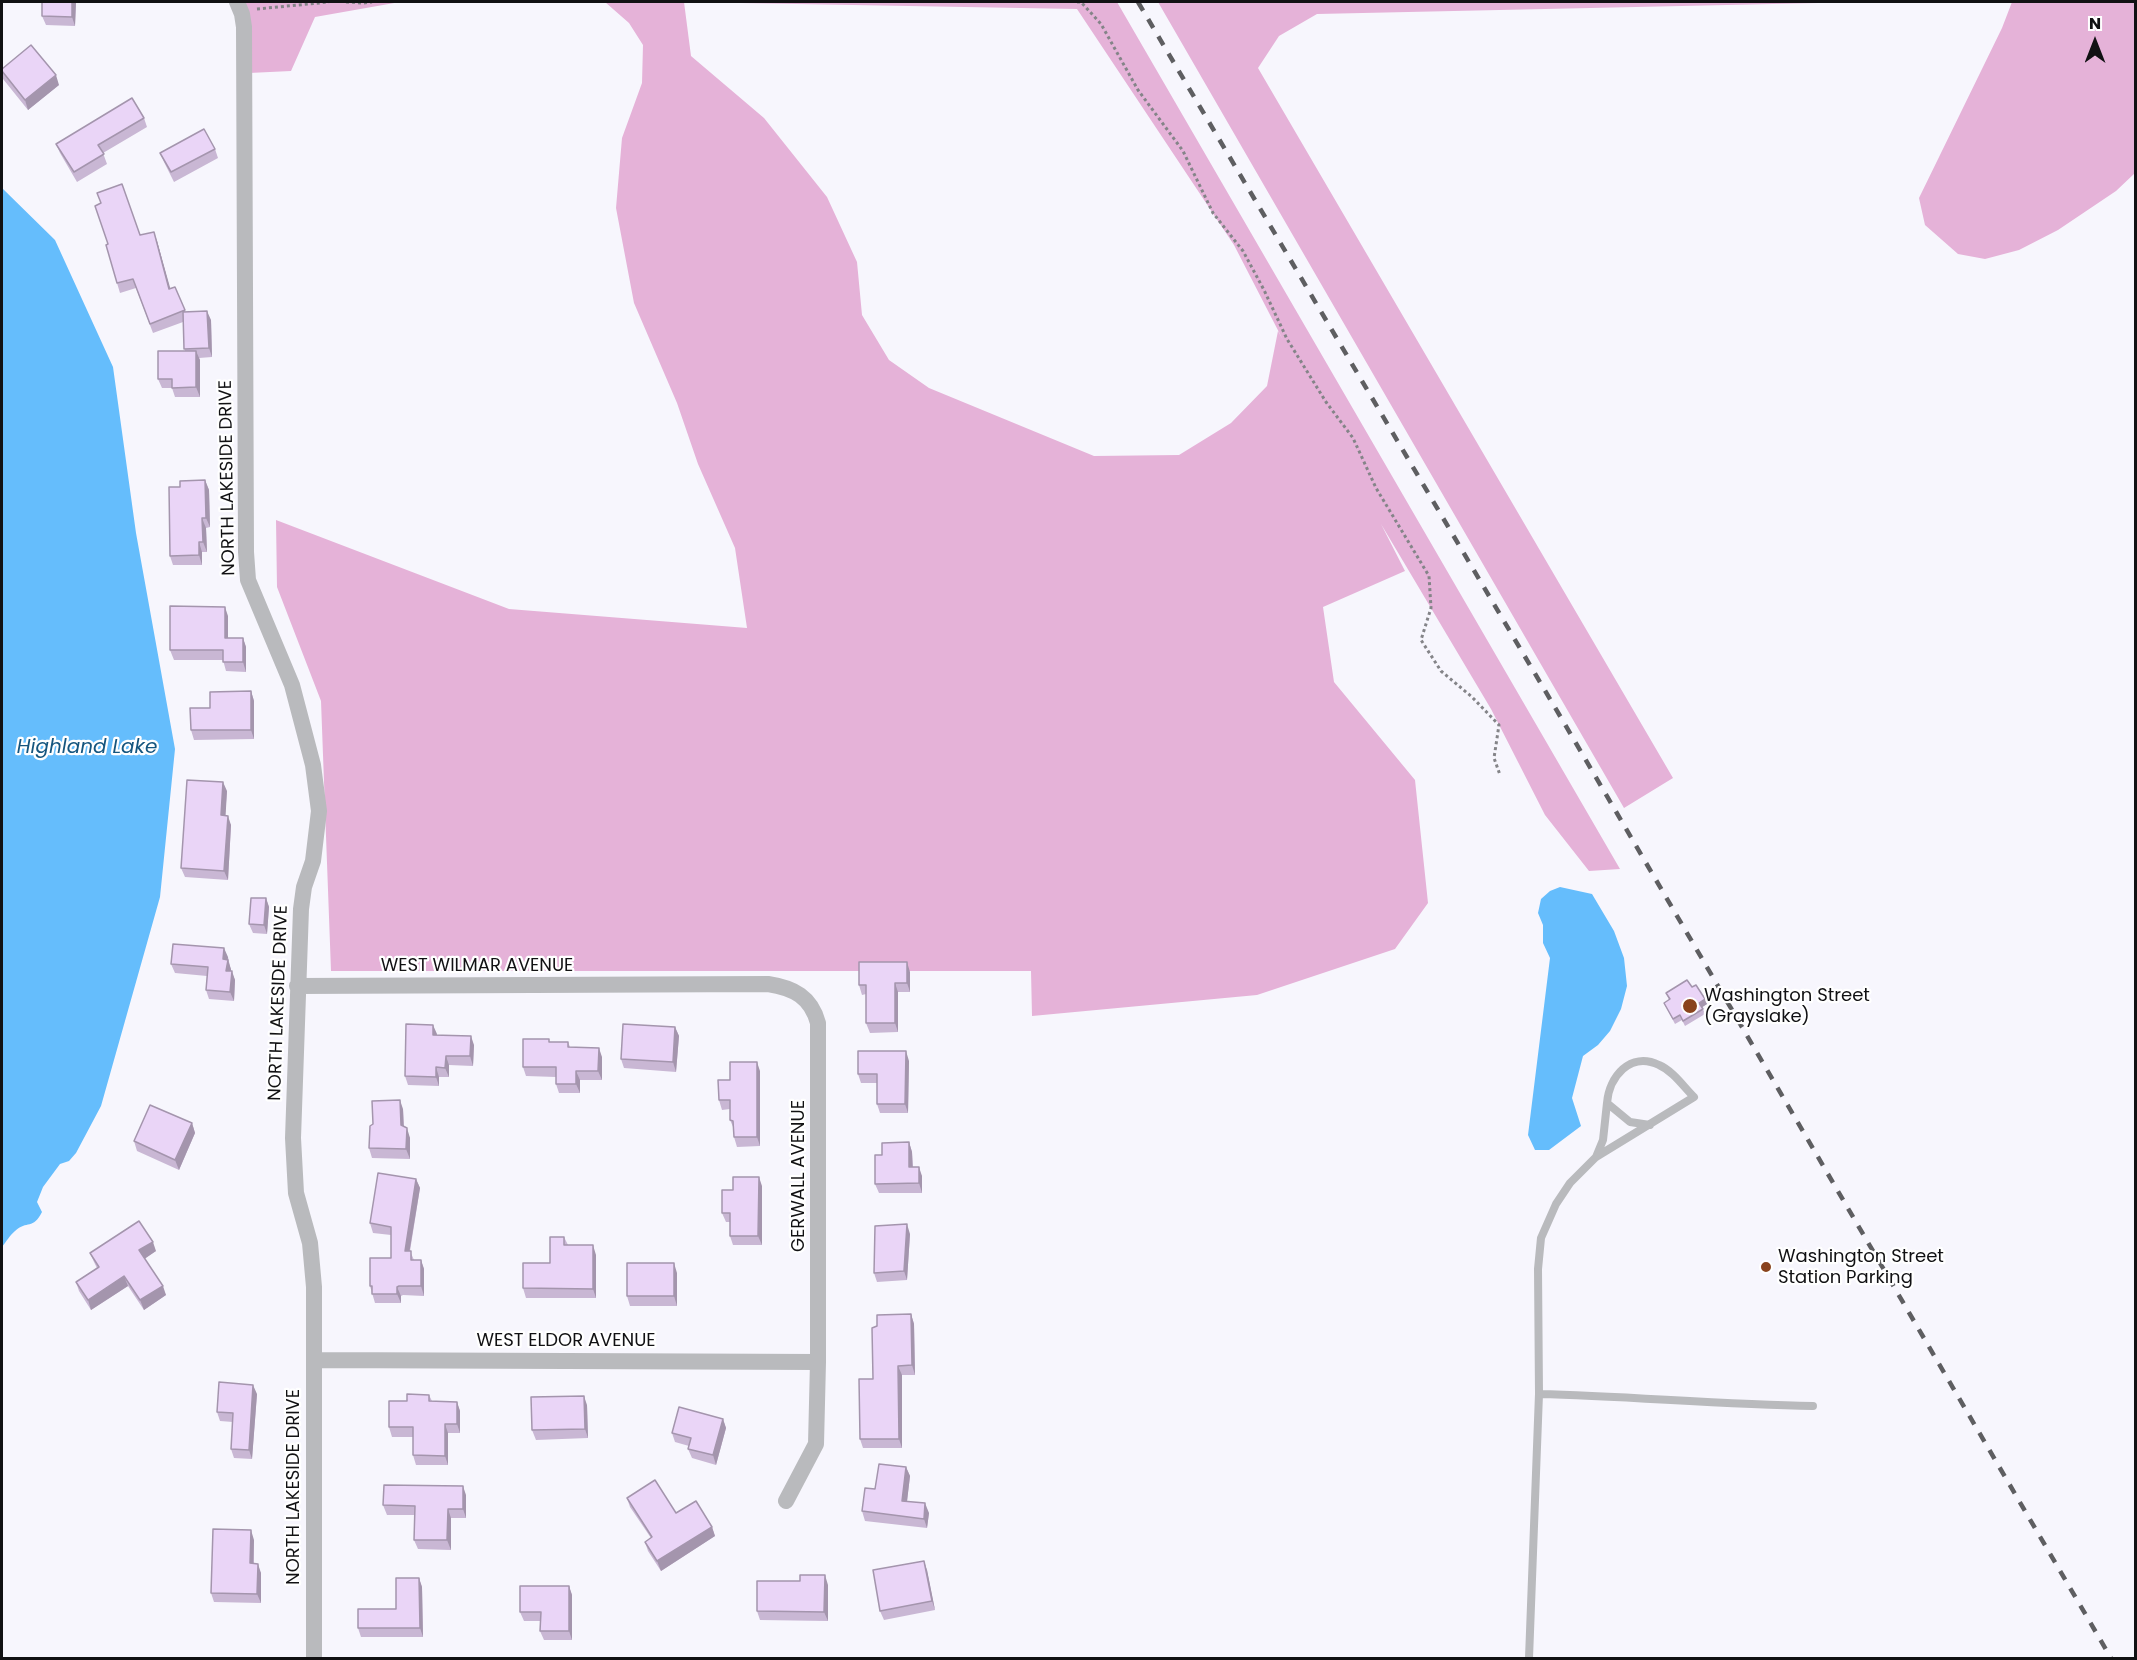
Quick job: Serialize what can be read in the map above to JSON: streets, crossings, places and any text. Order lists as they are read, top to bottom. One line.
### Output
{"streets":{"street":["NORTH LAKESIDE DRIVE","WEST WILMAR AVENUE","GERWALL AVENUE","WEST ELDOR AVENUE"]},"crossings":[["NORTH LAKESIDE DRIVE","WEST WILMAR AVENUE"],["NORTH LAKESIDE DRIVE","WEST ELDOR AVENUE"],["WEST WILMAR AVENUE","GERWALL AVENUE"],["GERWALL AVENUE","WEST ELDOR AVENUE"]],"water":["Highland Lake"],"places":["Washington Street (Grayslake)","Washington Street Station Parking"],"north":"top"}
